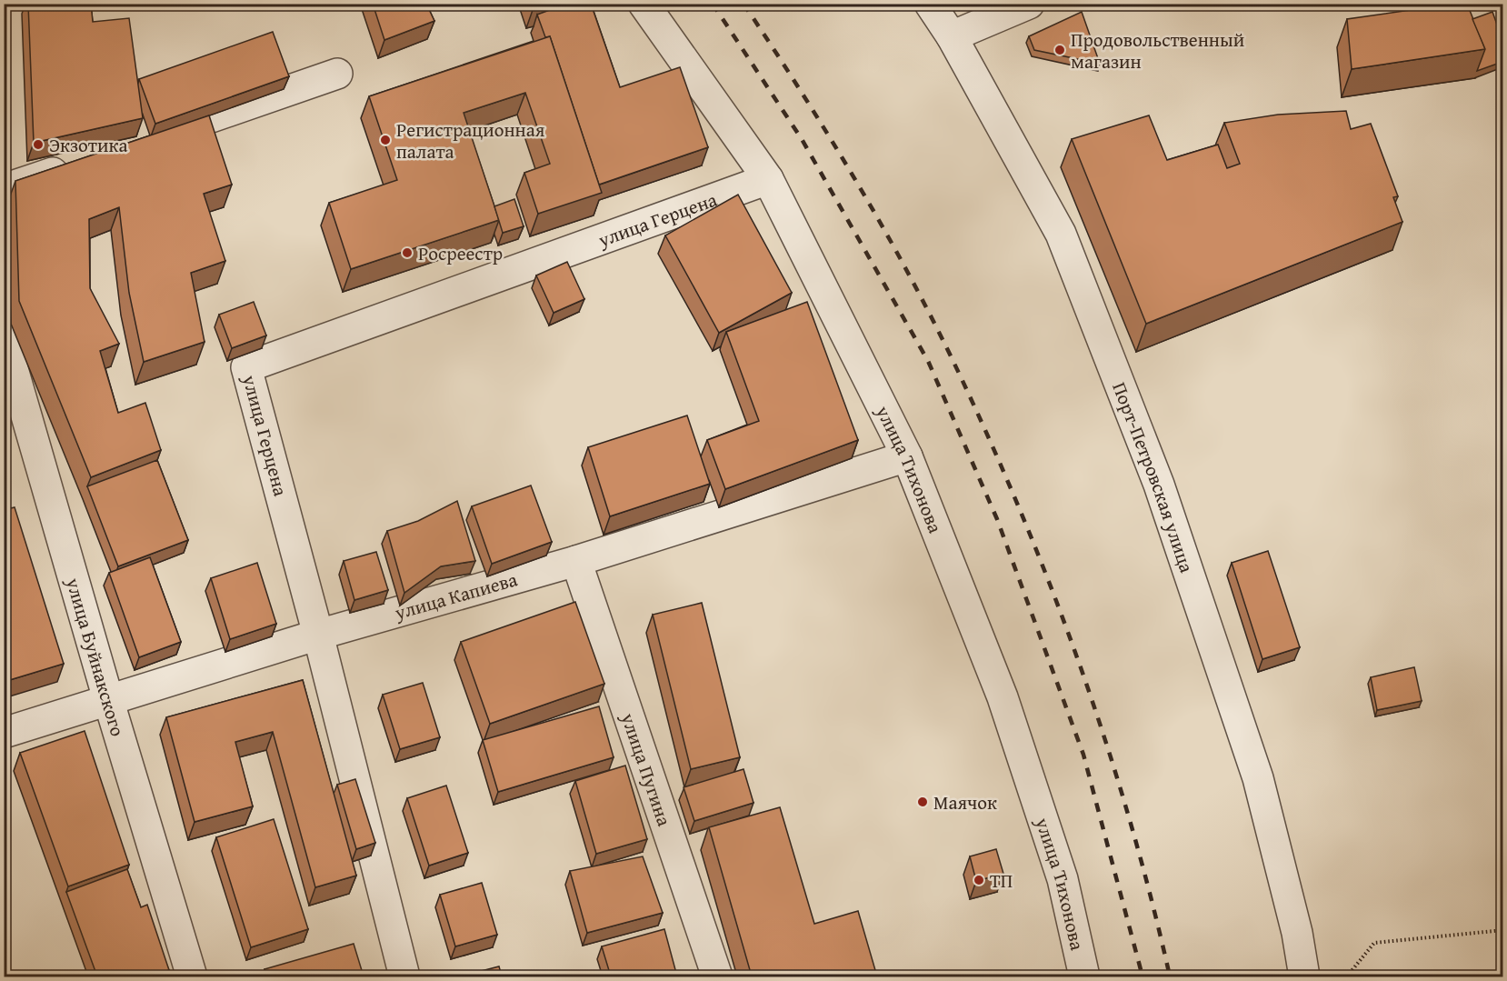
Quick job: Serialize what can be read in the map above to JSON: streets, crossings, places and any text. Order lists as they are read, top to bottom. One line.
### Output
{"streets":{"street":["улица Герцена","улица Тихонова","Порт-Петровская улица","улица Капиева","улица Буйнакского","улица Пугина"]},"crossings":[["улица Герцена","улица Тихонова"],["улица Герцена","улица Капиева"],["улица Тихонова","улица Капиева"],["улица Капиева","улица Буйнакского"],["улица Капиева","улица Пугина"]],"places":["Продовольственный магазин","Регистрационная палата","Экзотика","Росреестр","Маячок","ТП"]}
